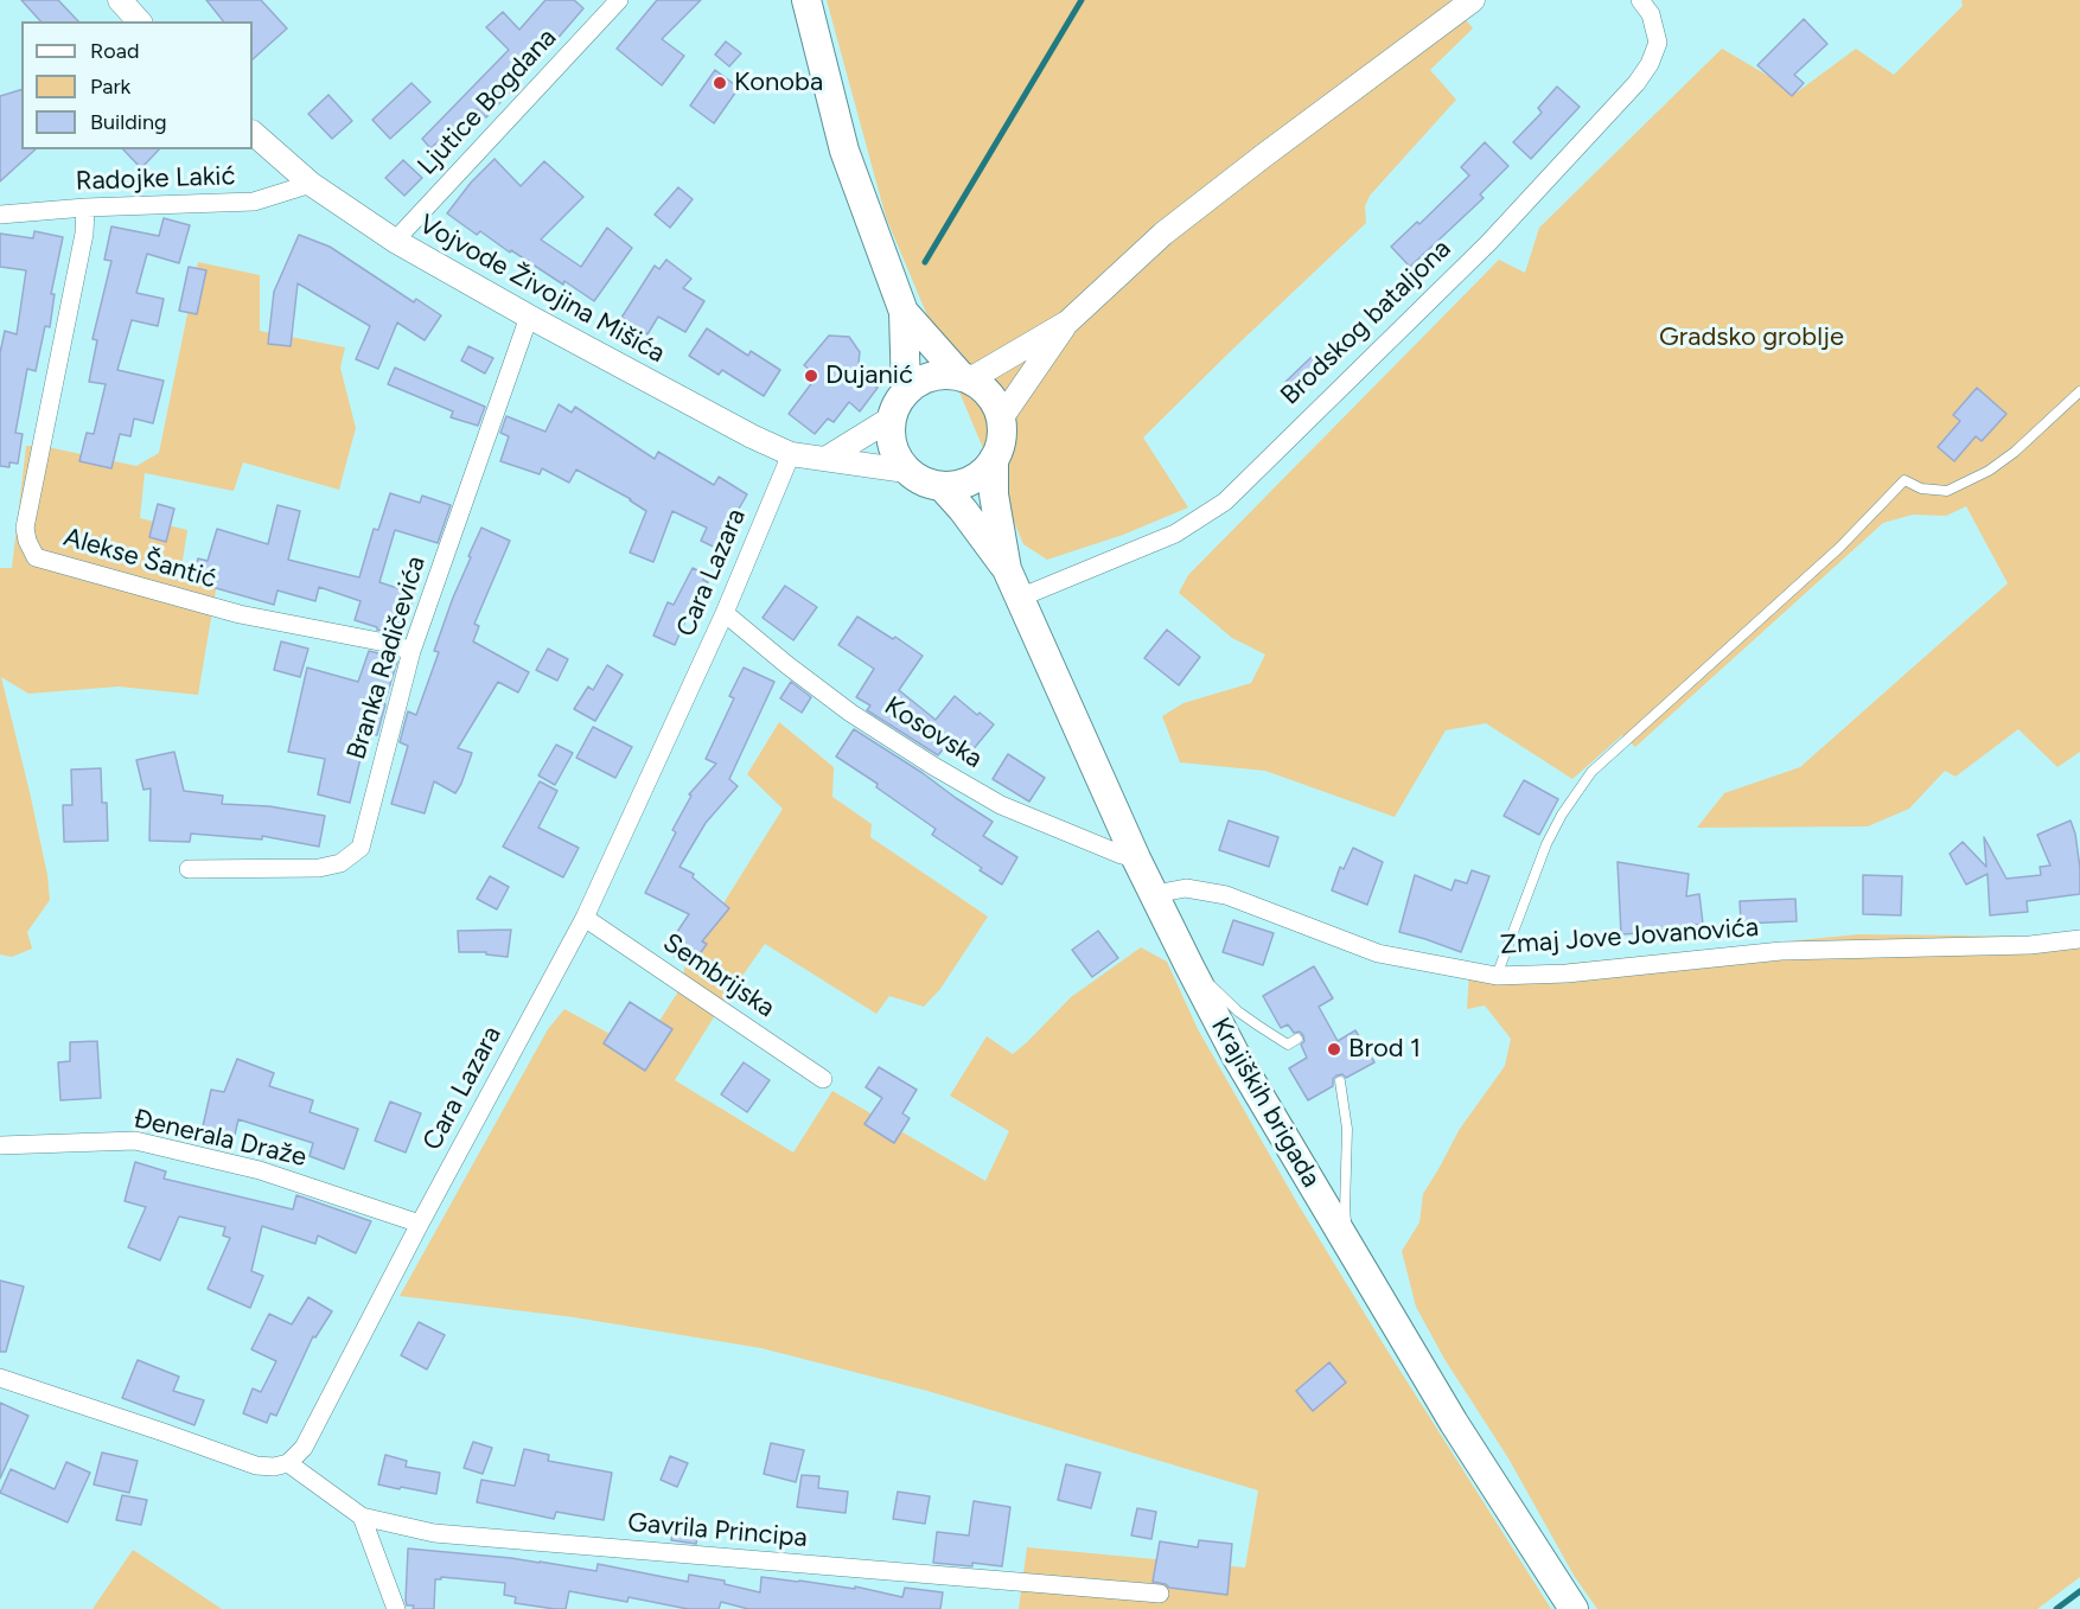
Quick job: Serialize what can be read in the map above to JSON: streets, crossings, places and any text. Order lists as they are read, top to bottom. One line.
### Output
{"streets":{"main road":["Krajiških brigada"],"street":["Ljutice Bogdana","Radojke Lakić","Vojvode Živojina Mišića","Brodskog bataljona","Alekse Šantić","Cara Lazara","Branka Radičevića","Kosovska","Zmaj Jove Jovanovića","Sembrijska","Đenerala Draže","Gavrila Principa"]},"crossings":[["Ljutice Bogdana","Vojvode Živojina Mišića"],["Radojke Lakić","Vojvode Živojina Mišića"],["Radojke Lakić","Alekse Šantić"],["Vojvode Živojina Mišića","Cara Lazara"],["Vojvode Živojina Mišića","Branka Radičevića"],["Vojvode Živojina Mišića","Krajiških brigada"],["Brodskog bataljona","Krajiških brigada"],["Alekse Šantić","Branka Radičevića"],["Cara Lazara","Kosovska"],["Cara Lazara","Sembrijska"],["Cara Lazara","Đenerala Draže"],["Cara Lazara","Gavrila Principa"],["Kosovska","Krajiških brigada"],["Zmaj Jove Jovanovića","Krajiških brigada"]],"parks":["Gradsko groblje"],"places":["Konoba","Dujanić","Brod 1"],"legend":["Road","Park","Building"]}
